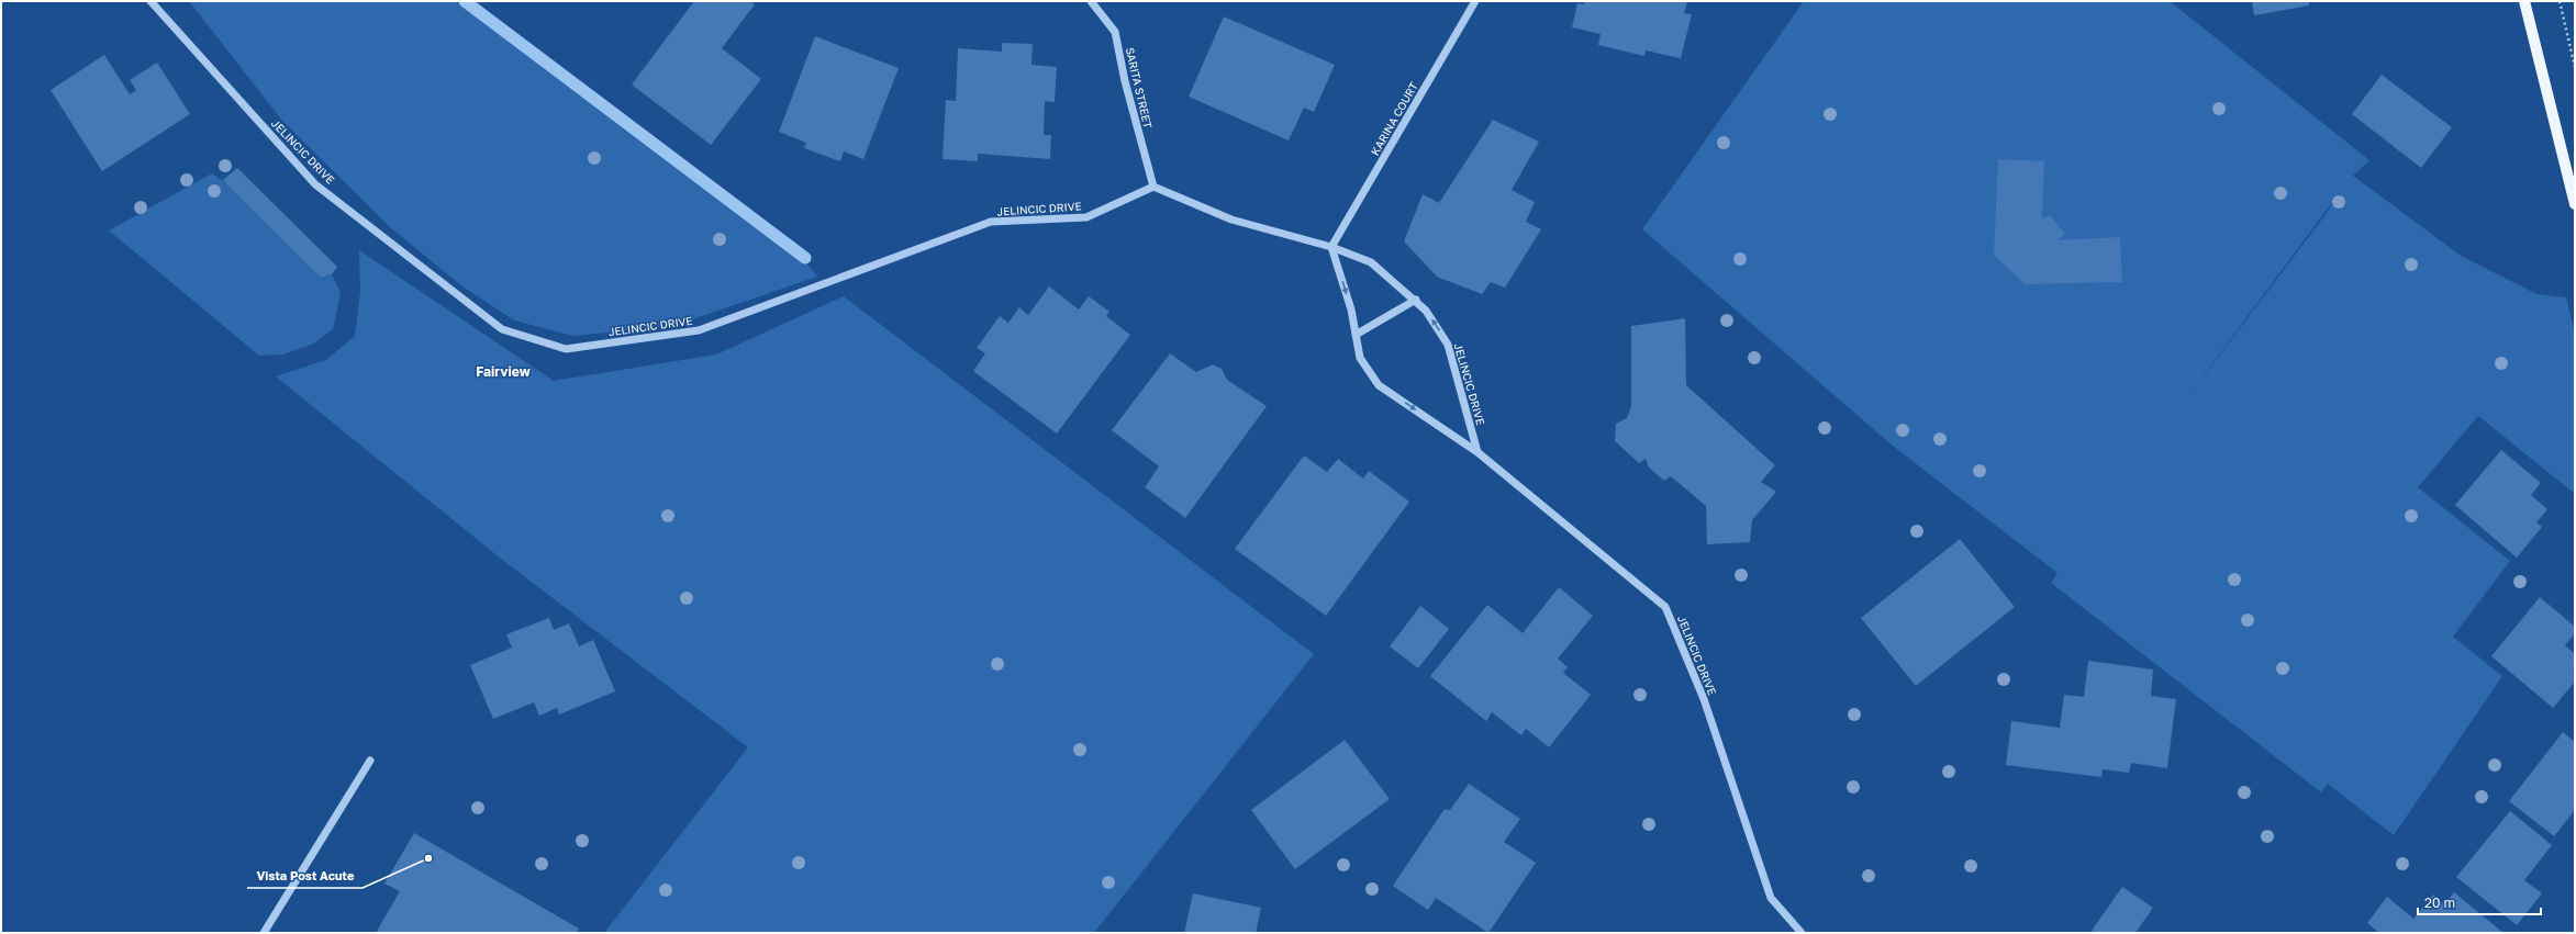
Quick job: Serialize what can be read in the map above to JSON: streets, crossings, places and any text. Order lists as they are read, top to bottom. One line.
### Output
{"streets":{"street":["SARITA STREET","KARINA COURT","JELINCIC DRIVE"]},"crossings":[["SARITA STREET","JELINCIC DRIVE"],["KARINA COURT","JELINCIC DRIVE"]],"districts":["Fairview"],"places":["Vista Post Acute"],"scale_bar":"20 m"}
